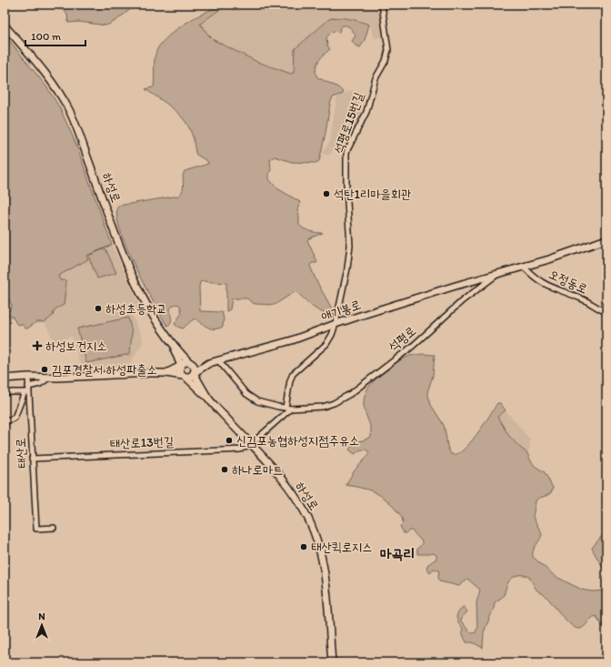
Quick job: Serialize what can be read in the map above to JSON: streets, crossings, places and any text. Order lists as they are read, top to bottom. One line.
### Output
{"streets":{"street":["석평로15번길","하성로","오정동로","애기봉로","석평로","태산로13번길","태산로"]},"crossings":[["석평로15번길","애기봉로"],["석평로15번길","석평로"],["하성로","애기봉로"],["하성로","태산로13번길"],["오정동로","석평로"],["애기봉로","석평로"],["태산로13번길","태산로"]],"districts":["마곡리"],"places":{"other":["석탄1리마을회관","하성초등학교","김포경찰서 하성파출소","신김포농협하성지점주유소","하나로마트","태산퀵로지스"],"health":["하성보건지소"]},"scale_bar":"100 m","north":"top"}
